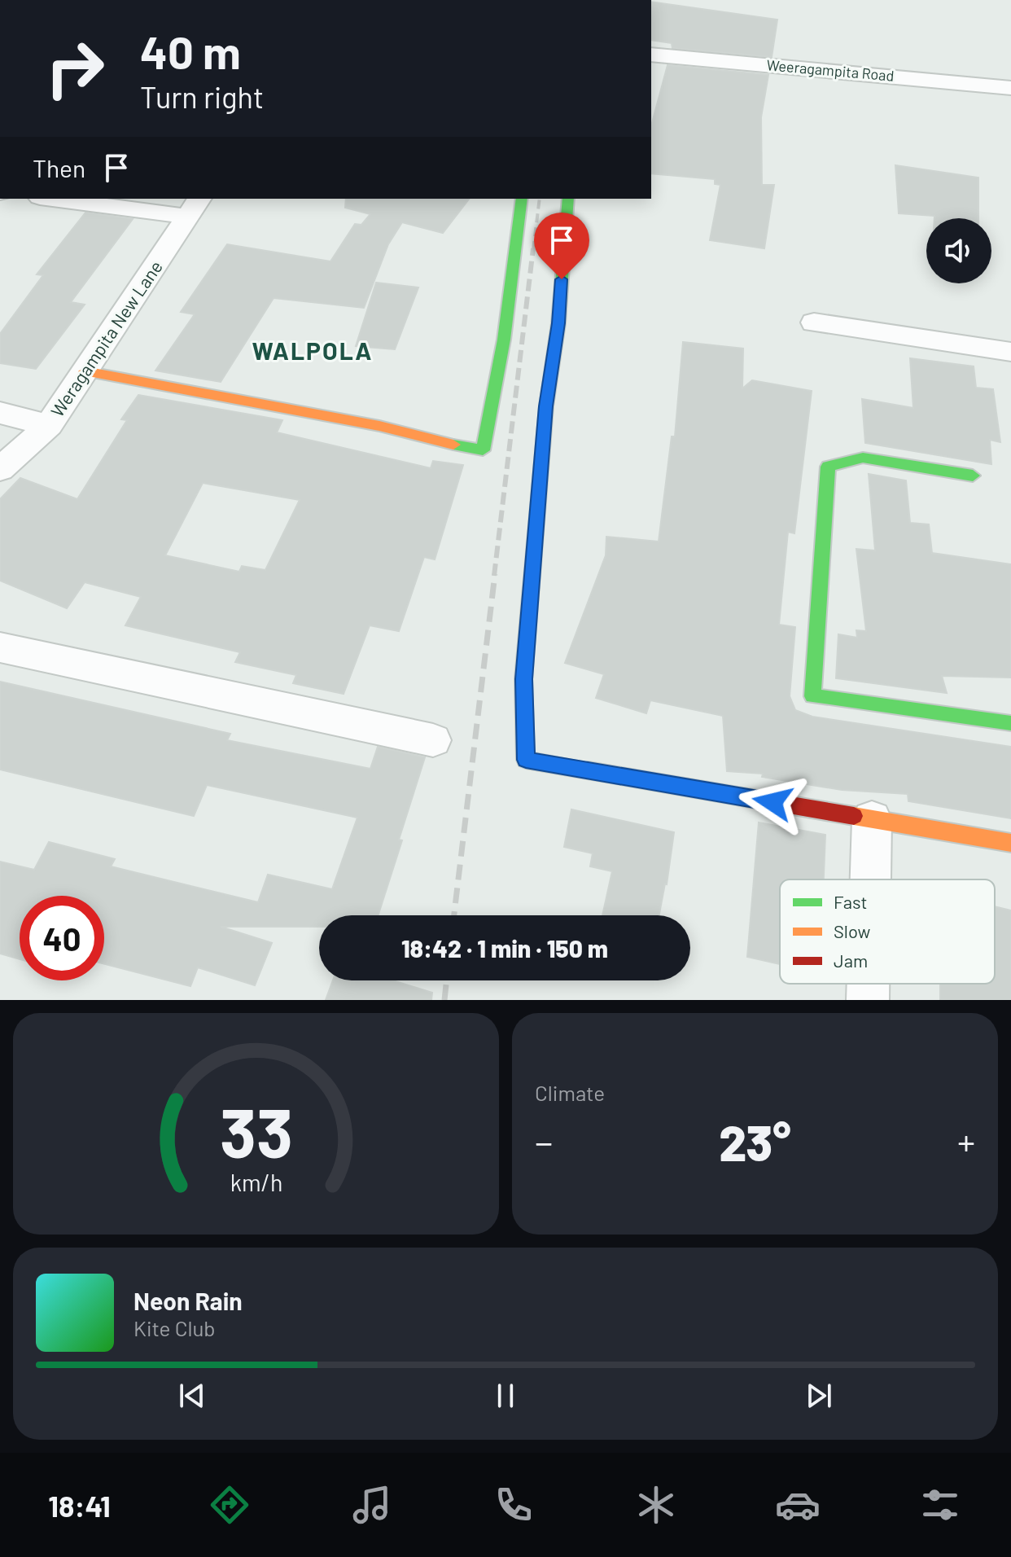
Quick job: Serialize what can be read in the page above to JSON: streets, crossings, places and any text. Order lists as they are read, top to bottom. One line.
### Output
{"streets":{"street":["Weeragampita Road","Weragampita New Lane"]},"districts":["WALPOLA"],"legend":["Fast","Slow","Jam"],"page":{"turn":["40 m","Turn right"],"then":"Then","limit":"40","trip":"18:42 · 1 min · 150 m","tile":"Climate","heat":["−","23°","+"],"song":["Neon Rain","Kite Club"],"tabs":"18:41","gauge":["33","km/h"]}}
